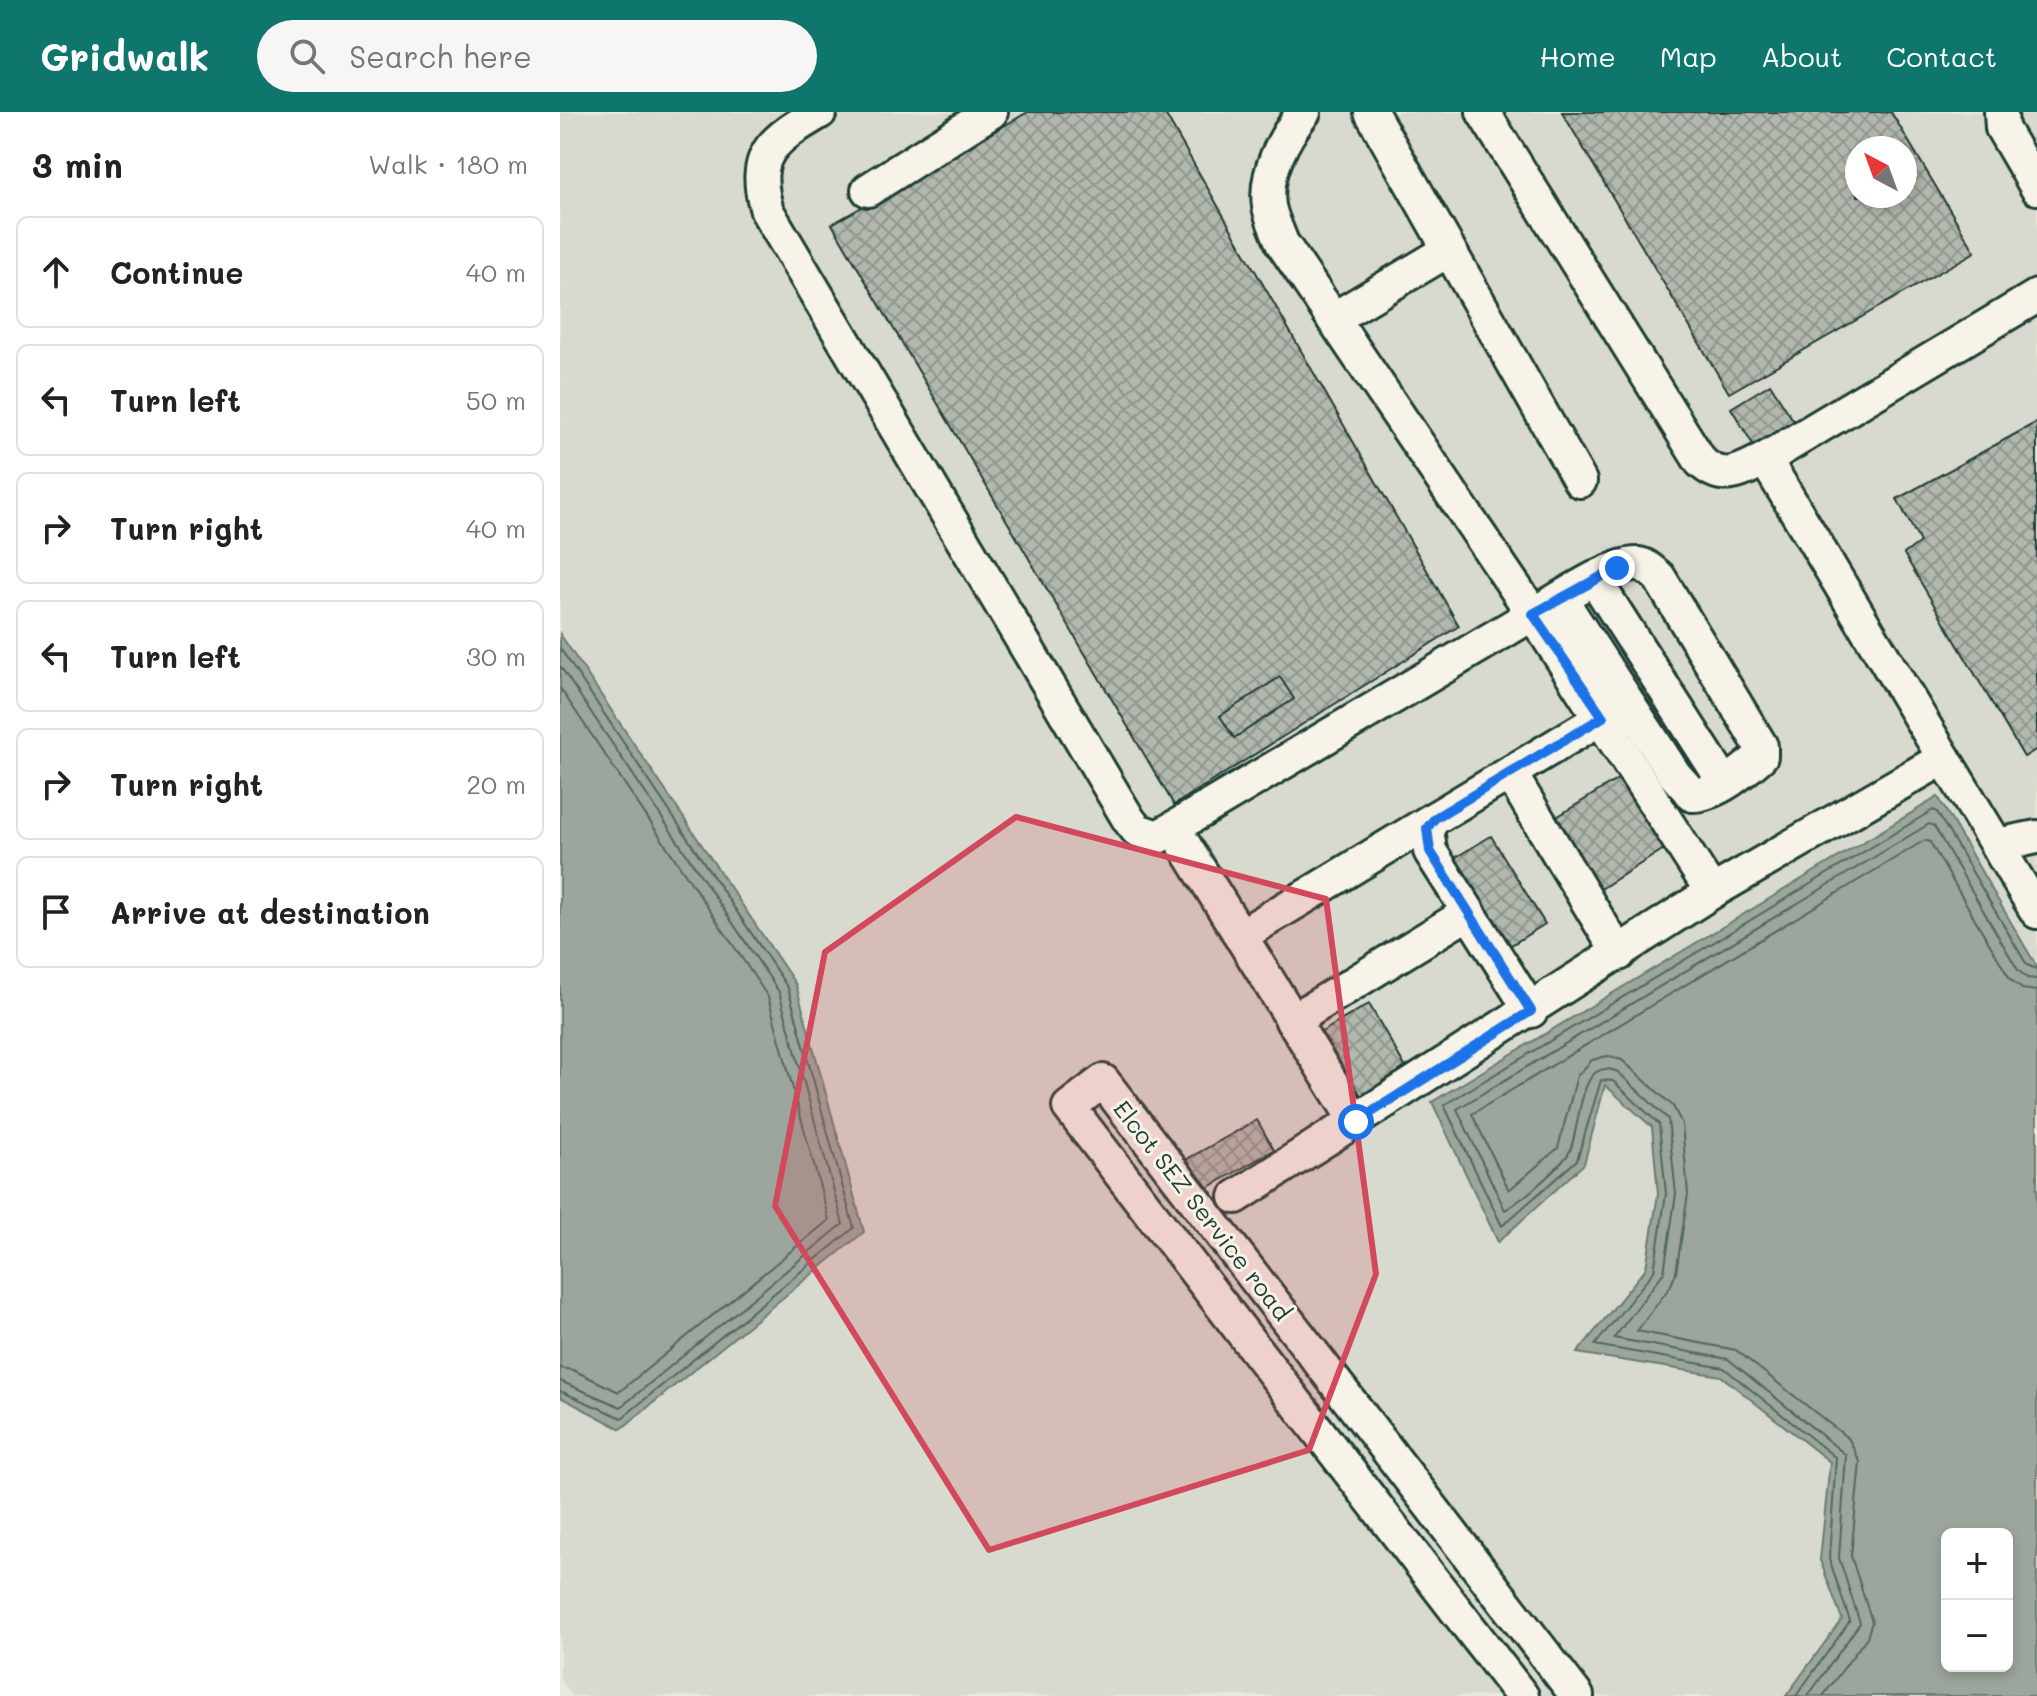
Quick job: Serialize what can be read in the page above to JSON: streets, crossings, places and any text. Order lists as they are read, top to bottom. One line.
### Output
{"streets":{"lane":["Elcot SEZ Service road"]},"north":"top left","page":{"header":"Gridwalk","search":"Search here","nav":["Home","Map","About","Contact"],"heading":["3 min","Walk · 180 m"],"list":[["Continue","40 m"],["Turn left","50 m"],["Turn right","40 m"],["Turn left","30 m"],["Turn right","20 m"],"Arrive at destination"],"map_buttons":["+","−"]}}
